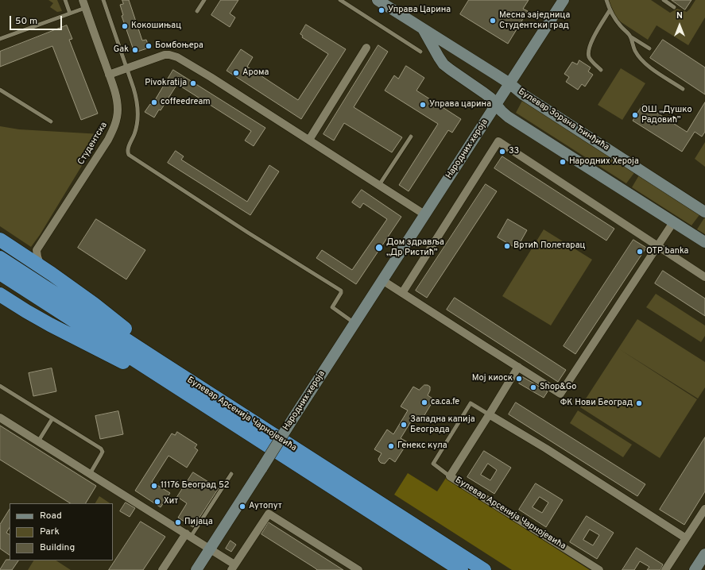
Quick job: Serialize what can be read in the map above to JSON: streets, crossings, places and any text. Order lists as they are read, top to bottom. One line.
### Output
{"streets":{"highway":["Булевар Арсенија Чарнојевића"],"street":["Булевар Зорана Ђинђића","Студентска","Народних хероја"]},"crossings":[["Булевар Зорана Ђинђића","Народних хероја"]],"places":["Управа Царина","Месна заједница Студентски град","Кокошињац","Бомбоњера","Gak","Арома","Pivokratija","coffeedream","Управа царина","ОШ „Душко Радовић”","33","Народних Хероја","Вртић Полетарац","Дом здравља „Др Ристић”","OTP banka","Мој киоск","Shop&Go","ca.ca.fe","ФК Нови Београд","Западна капија Београда","Генекс кула","11176 Београд 52","Хит","Аутопут","Пијаца"],"legend":["Road","Park","Building"],"scale_bar":"50 m","north":"top"}
